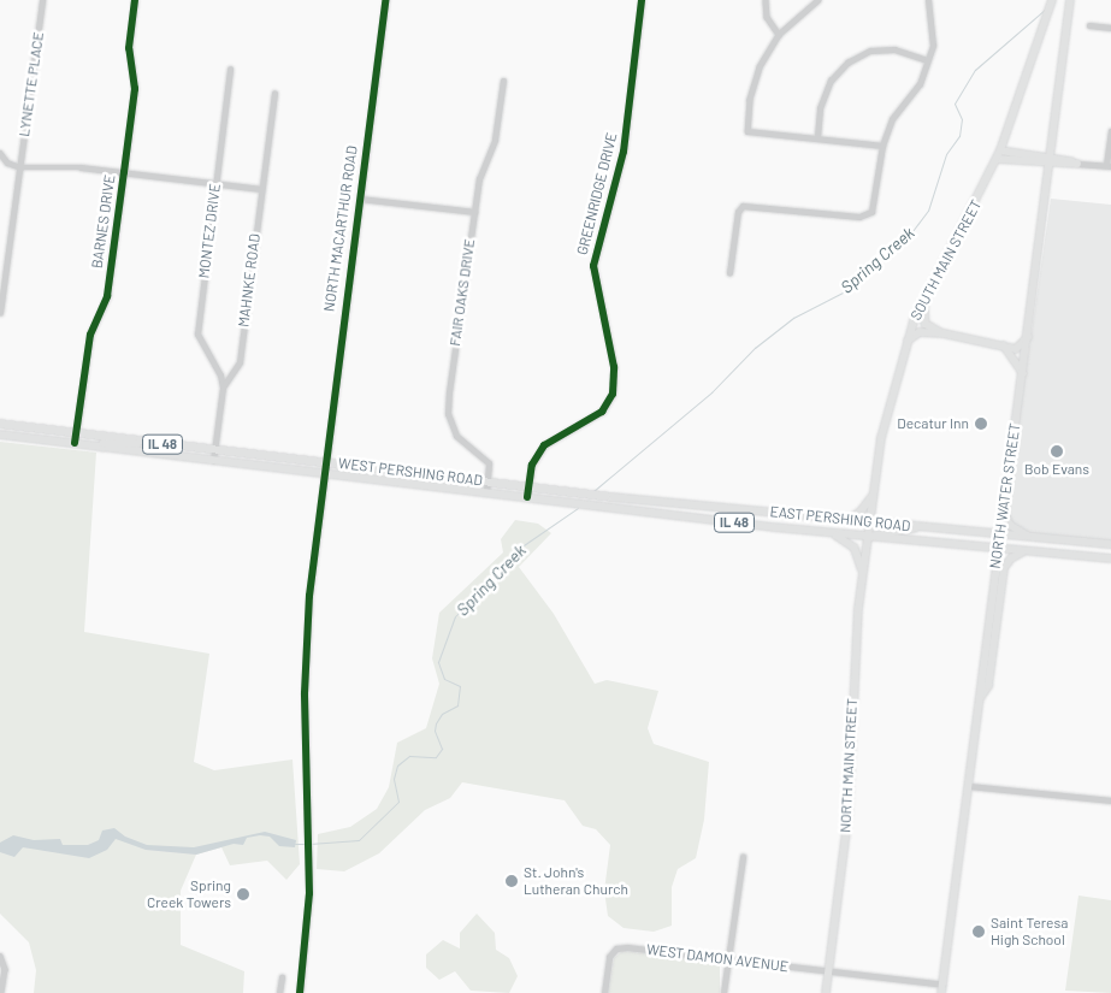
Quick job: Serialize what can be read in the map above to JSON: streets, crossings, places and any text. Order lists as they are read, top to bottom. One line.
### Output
{"streets":{"main road":["SOUTH MAIN STREET","IL 48","WEST PERSHING ROAD","NORTH WATER STREET","EAST PERSHING ROAD","NORTH MAIN STREET"],"street":["LYNETTE PLACE","GREENRIDGE DRIVE","BARNES DRIVE","NORTH MACARTHUR ROAD","MONTEZ DRIVE","MAHNKE ROAD","FAIR OAKS DRIVE","WEST DAMON AVENUE"]},"crossings":[["GREENRIDGE DRIVE","WEST PERSHING ROAD"],["BARNES DRIVE","WEST PERSHING ROAD"],["NORTH MACARTHUR ROAD","WEST PERSHING ROAD"],["MONTEZ DRIVE","MAHNKE ROAD"],["SOUTH MAIN STREET","IL 48"],["SOUTH MAIN STREET","EAST PERSHING ROAD"],["SOUTH MAIN STREET","NORTH MAIN STREET"],["MAHNKE ROAD","WEST PERSHING ROAD"],["FAIR OAKS DRIVE","WEST PERSHING ROAD"],["IL 48","WEST PERSHING ROAD"],["IL 48","NORTH WATER STREET"],["IL 48","NORTH MAIN STREET"],["WEST PERSHING ROAD","EAST PERSHING ROAD"],["NORTH WATER STREET","EAST PERSHING ROAD"],["NORTH WATER STREET","WEST DAMON AVENUE"],["NORTH MAIN STREET","WEST DAMON AVENUE"]],"water":["Spring Creek"],"places":["Decatur Inn","Bob Evans","St. John's Lutheran Church","Spring Creek Towers","Saint Teresa High School"]}
